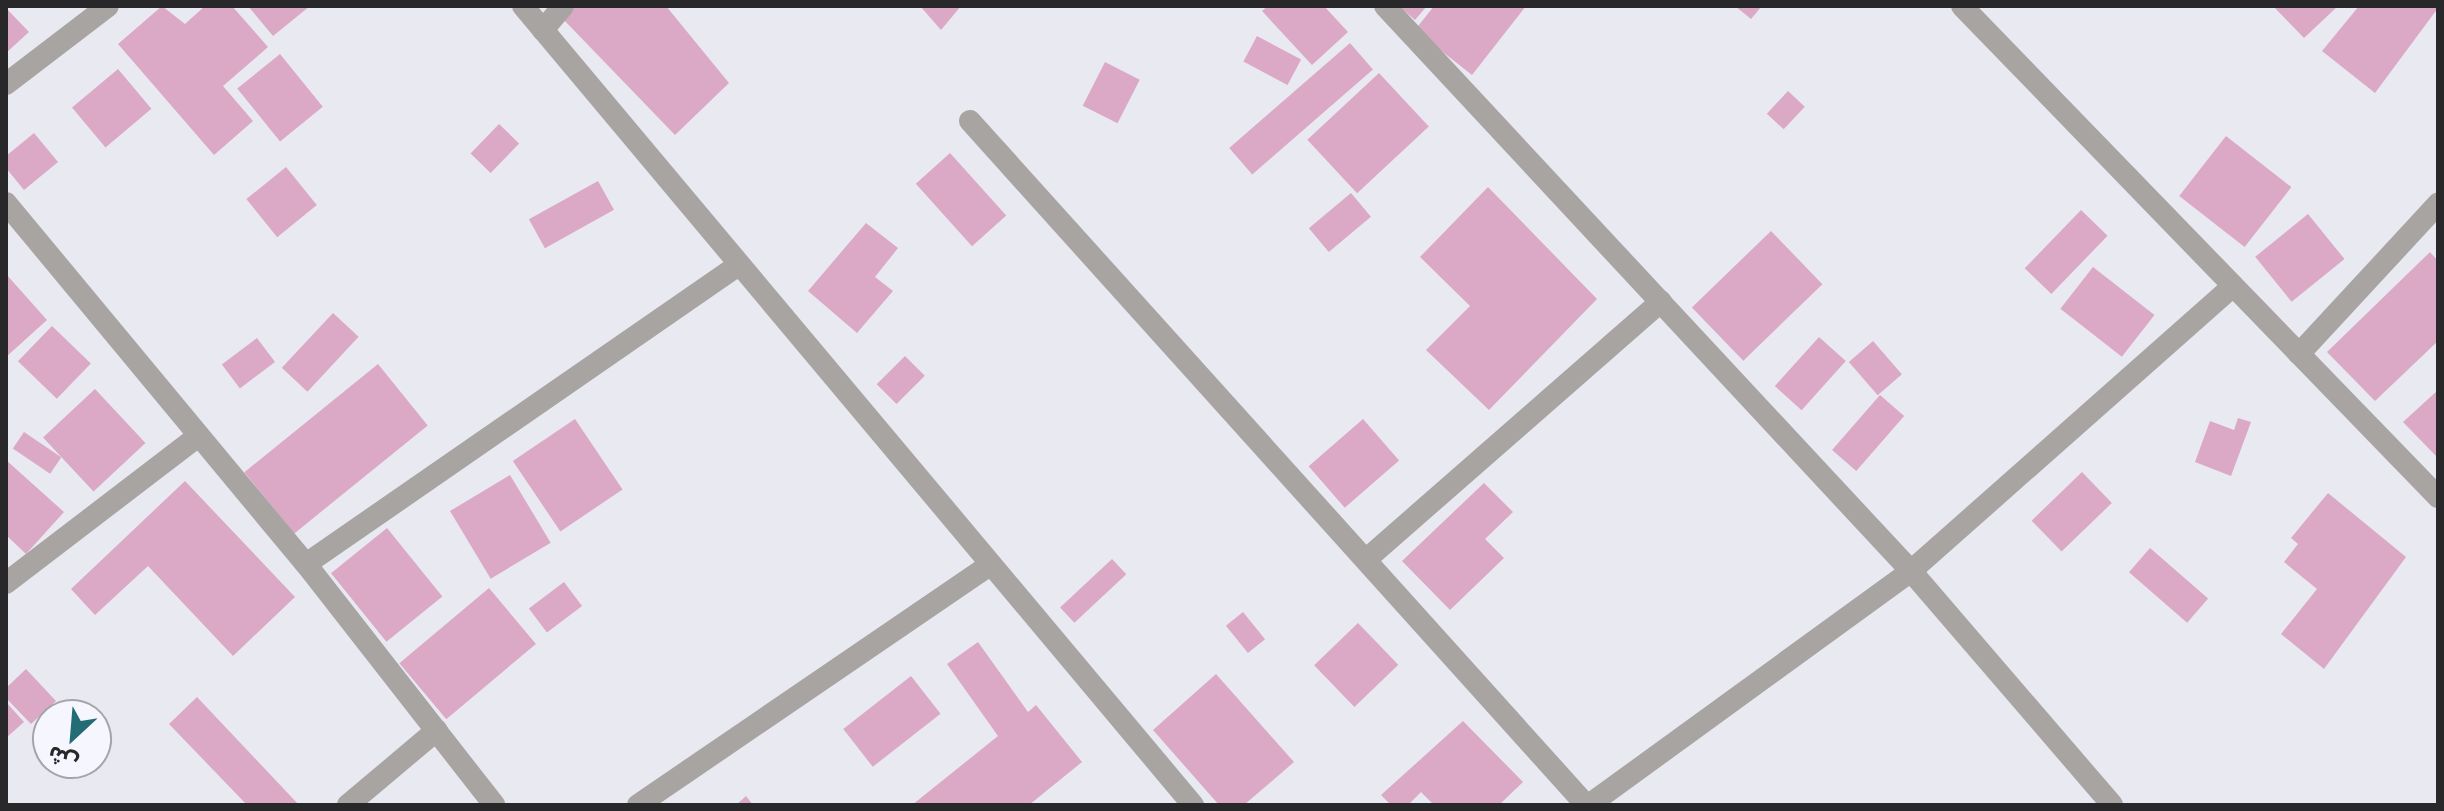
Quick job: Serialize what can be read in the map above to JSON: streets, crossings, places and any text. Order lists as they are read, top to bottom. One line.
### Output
{"north":"bottom left"}
